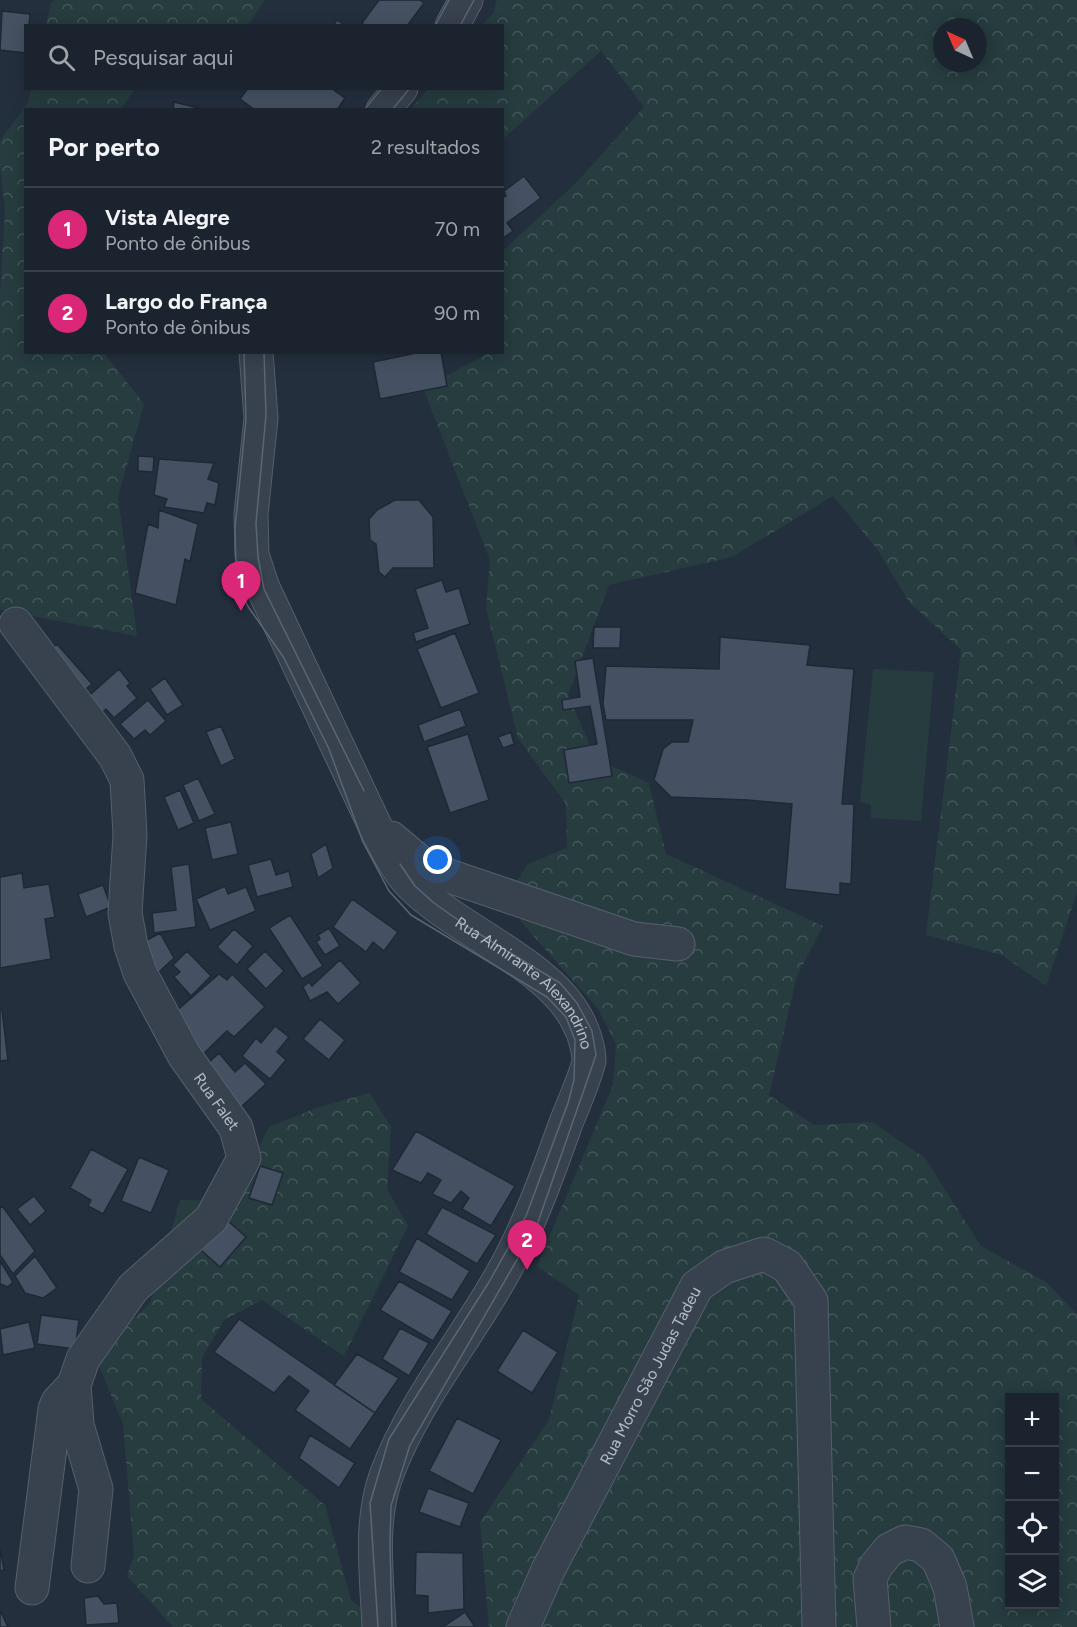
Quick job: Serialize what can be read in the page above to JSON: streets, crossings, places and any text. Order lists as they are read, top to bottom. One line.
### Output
{"streets":{"street":["Rua Almirante Alexandrino","Rua Falet","Rua Morro São Judas Tadeu"]},"north":"top left","page":{"search":"Pesquisar aqui","heading":["Por perto","2 resultados"],"list":[{"mark":"1","name":"Vista Alegre","note":"Ponto de ônibus","value":"70 m"},{"mark":"2","name":"Largo do França","note":"Ponto de ônibus","value":"90 m"}],"pins":["1","2"],"map_buttons":["+","−"]}}
